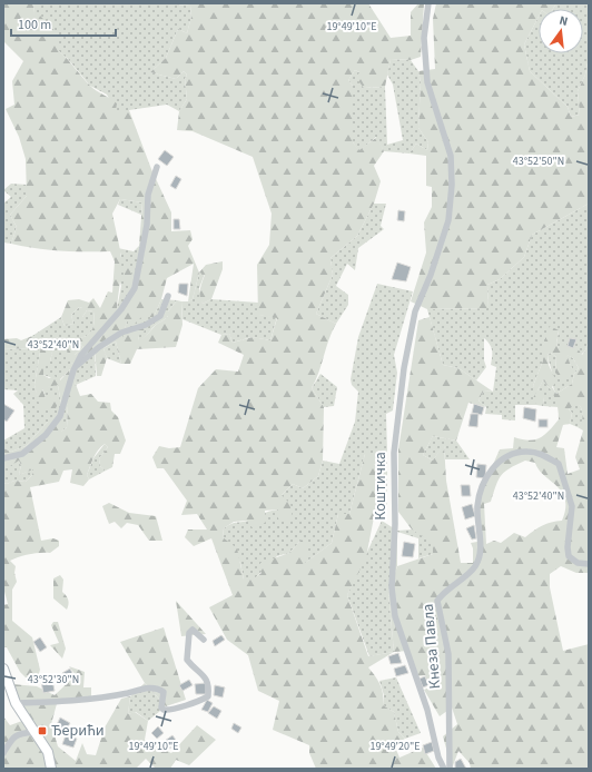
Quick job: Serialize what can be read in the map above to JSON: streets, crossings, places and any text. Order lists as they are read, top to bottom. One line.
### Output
{"streets":{"street":["Коштичка","Кнеза Павла"]},"places":{"transit":["Ђерићи"]},"scale_bar":"100 m","north":"top","coordinates":["19°49'10\"E","43°52'50\"N","43°52'40\"N","43°52'30\"N","19°49'20\"E"]}
